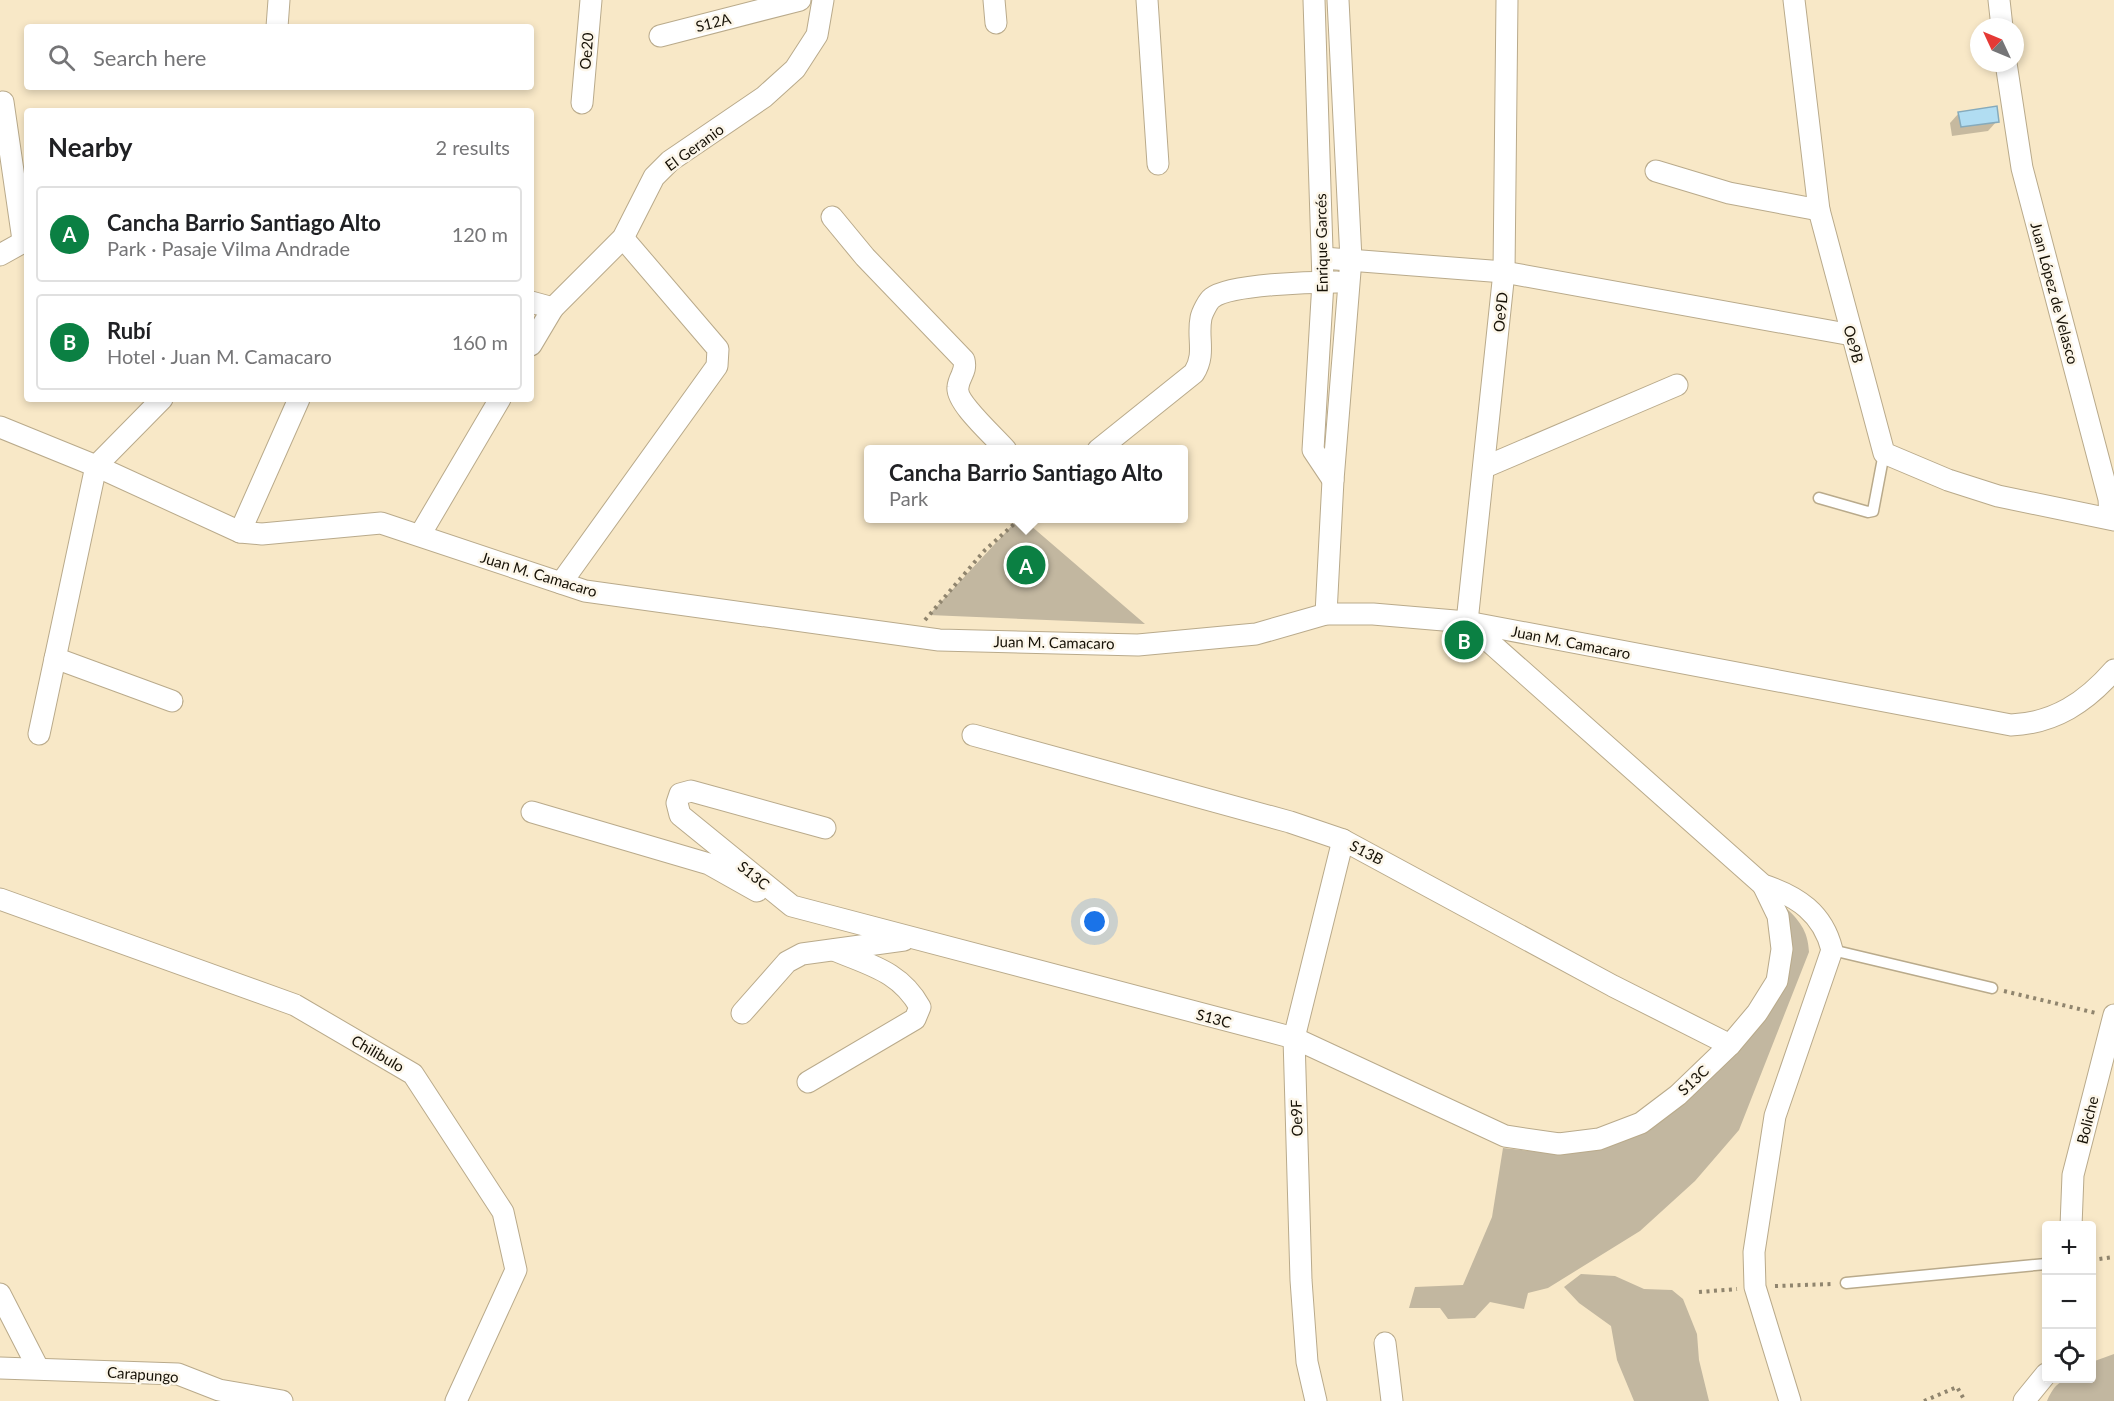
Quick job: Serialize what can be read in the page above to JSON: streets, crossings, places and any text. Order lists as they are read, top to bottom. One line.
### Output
{"streets":{"street":["S12A","Oe20","El Geranio","Enrique Garcés","Juan López de Velasco","Oe9D","Oe9B","Juan M. Camacaro","S13B","S13C","Chilibulo","Oe9F","Boliche","Carapungo"]},"crossings":[["Enrique Garcés","Juan M. Camacaro"],["Oe9D","Juan M. Camacaro"],["S13B","S13C"],["S13B","Oe9F"],["S13C","Oe9F"]],"north":"top left","page":{"search":"Search here","heading":["Nearby","2 results"],"list":[{"mark":"A","name":"Cancha Barrio Santiago Alto","note":"Park · Pasaje Vilma Andrade","value":"120 m"},{"mark":"B","name":"Rubí","note":"Hotel · Juan M. Camacaro","value":"160 m"}],"popup":["Cancha Barrio Santiago Alto","Park"],"pins":["A","B"],"map_buttons":["+","−"]}}
